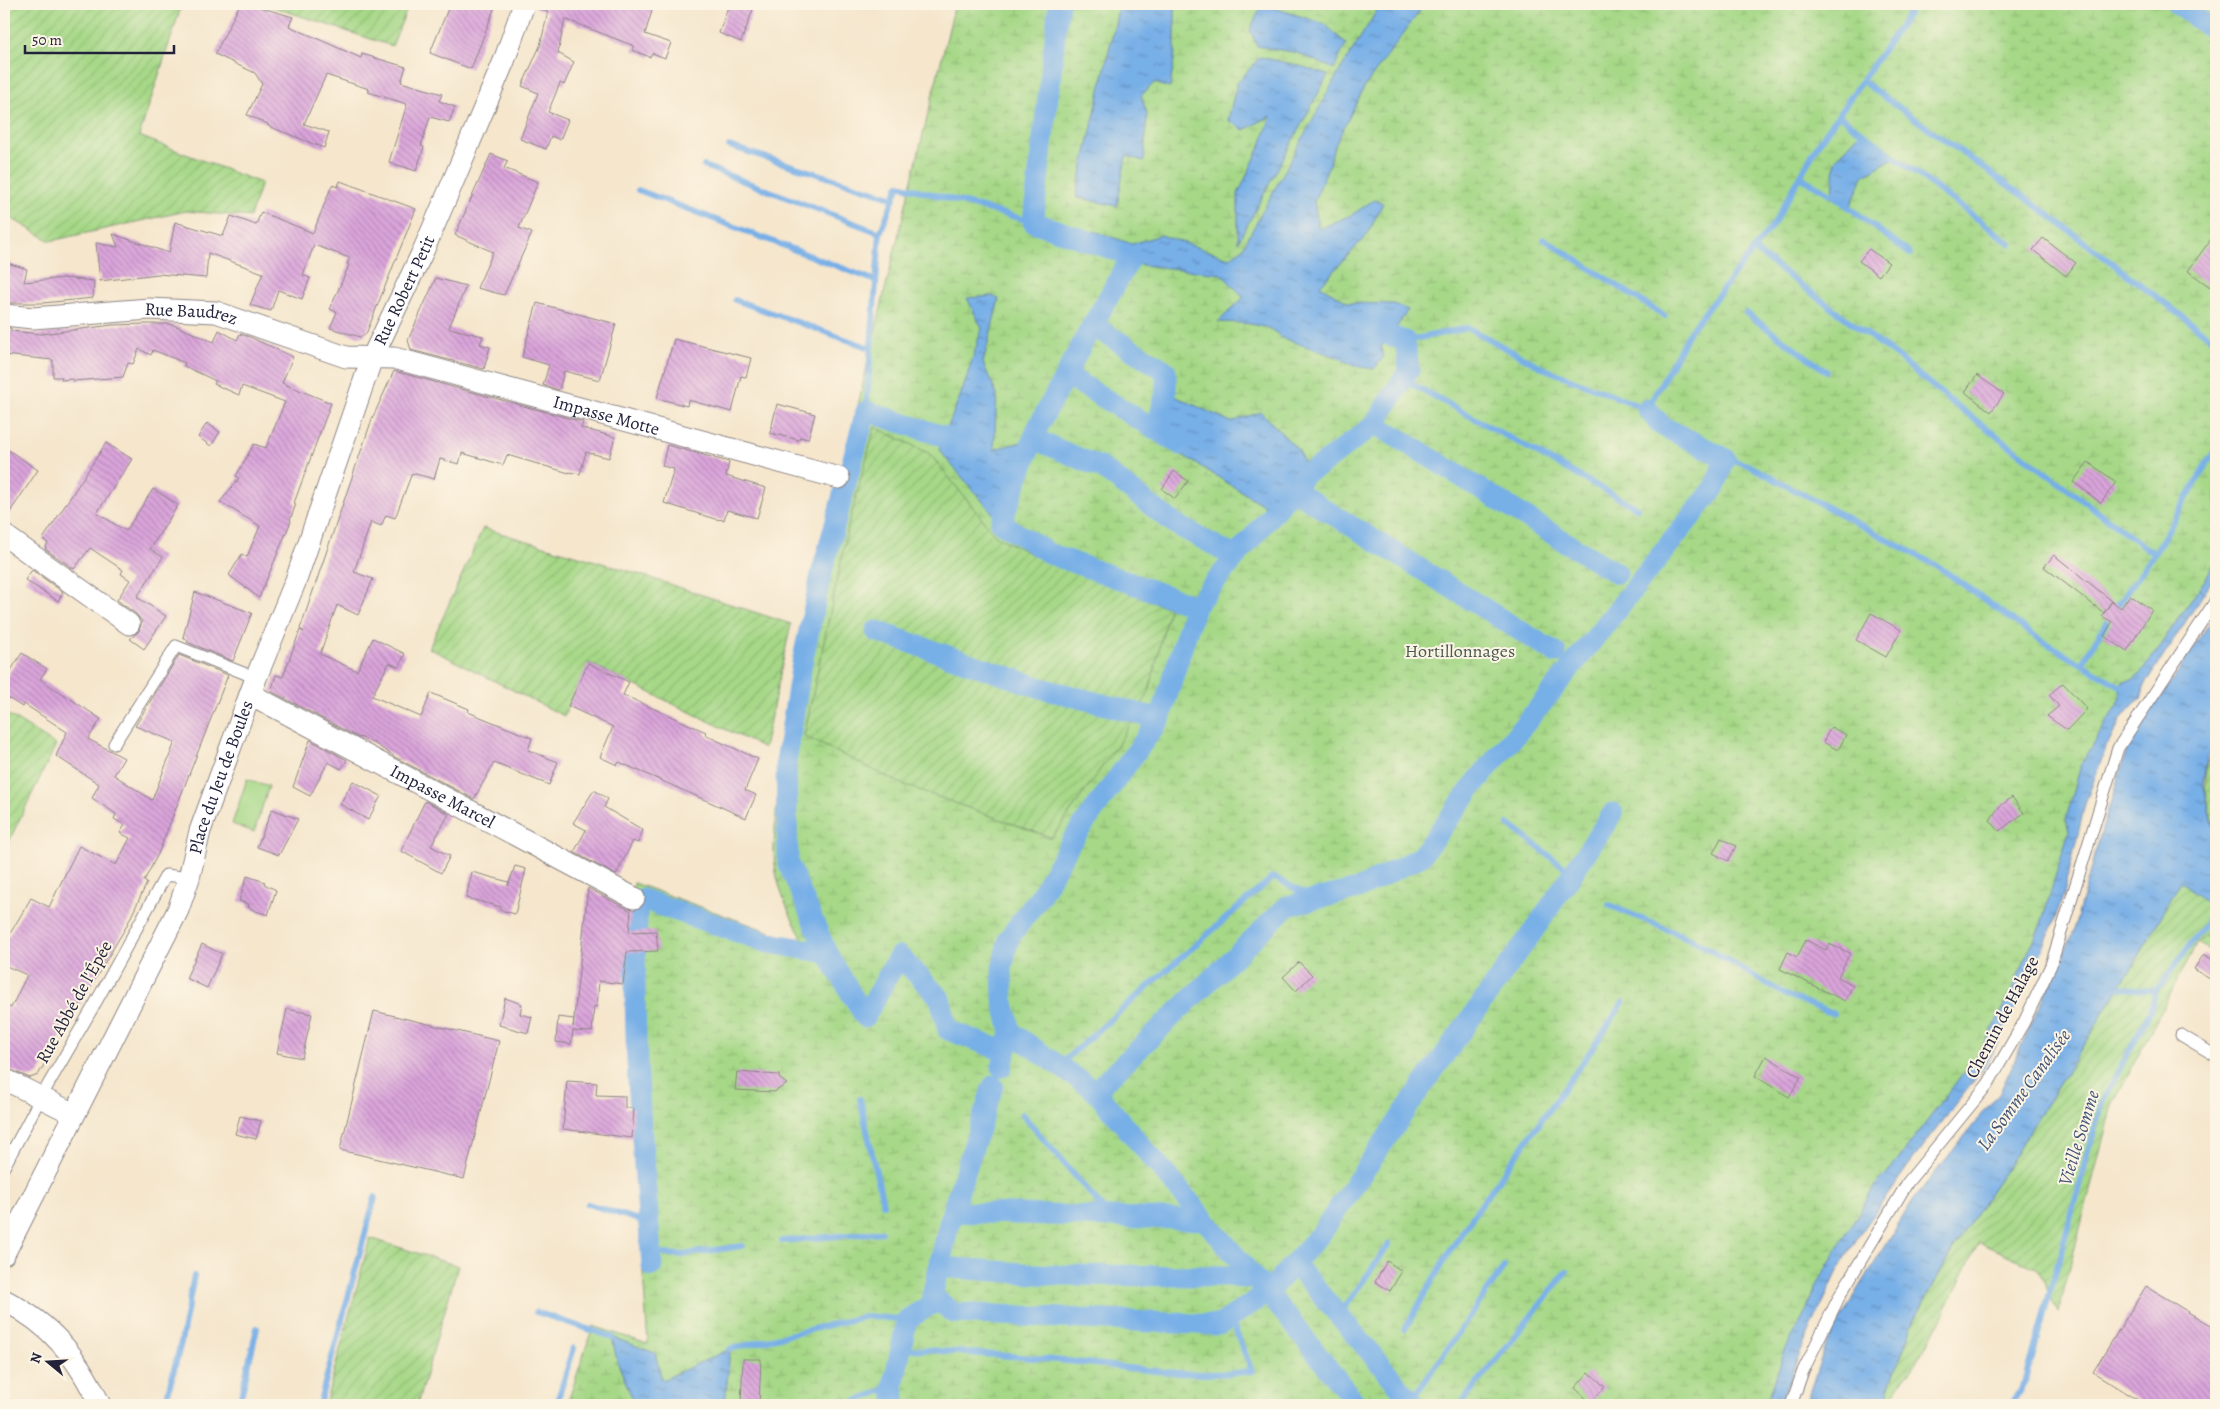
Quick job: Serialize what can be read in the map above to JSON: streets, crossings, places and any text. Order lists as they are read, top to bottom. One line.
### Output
{"streets":{"street":["Rue Robert Petit","Rue Baudrez","Impasse Motte","Place du Jeu de Boules","Impasse Marcel"],"lane":["Rue Abbé de l'Épée","Chemin de Halage"]},"crossings":[["Rue Robert Petit","Rue Baudrez"],["Rue Robert Petit","Impasse Motte"],["Rue Robert Petit","Place du Jeu de Boules"],["Rue Baudrez","Impasse Motte"],["Place du Jeu de Boules","Impasse Marcel"],["Place du Jeu de Boules","Rue Abbé de l'Épée"]],"water":["La Somme Canalisée","Vieille Somme"],"parks":["Hortillonnages"],"scale_bar":"50 m","north":"left"}
